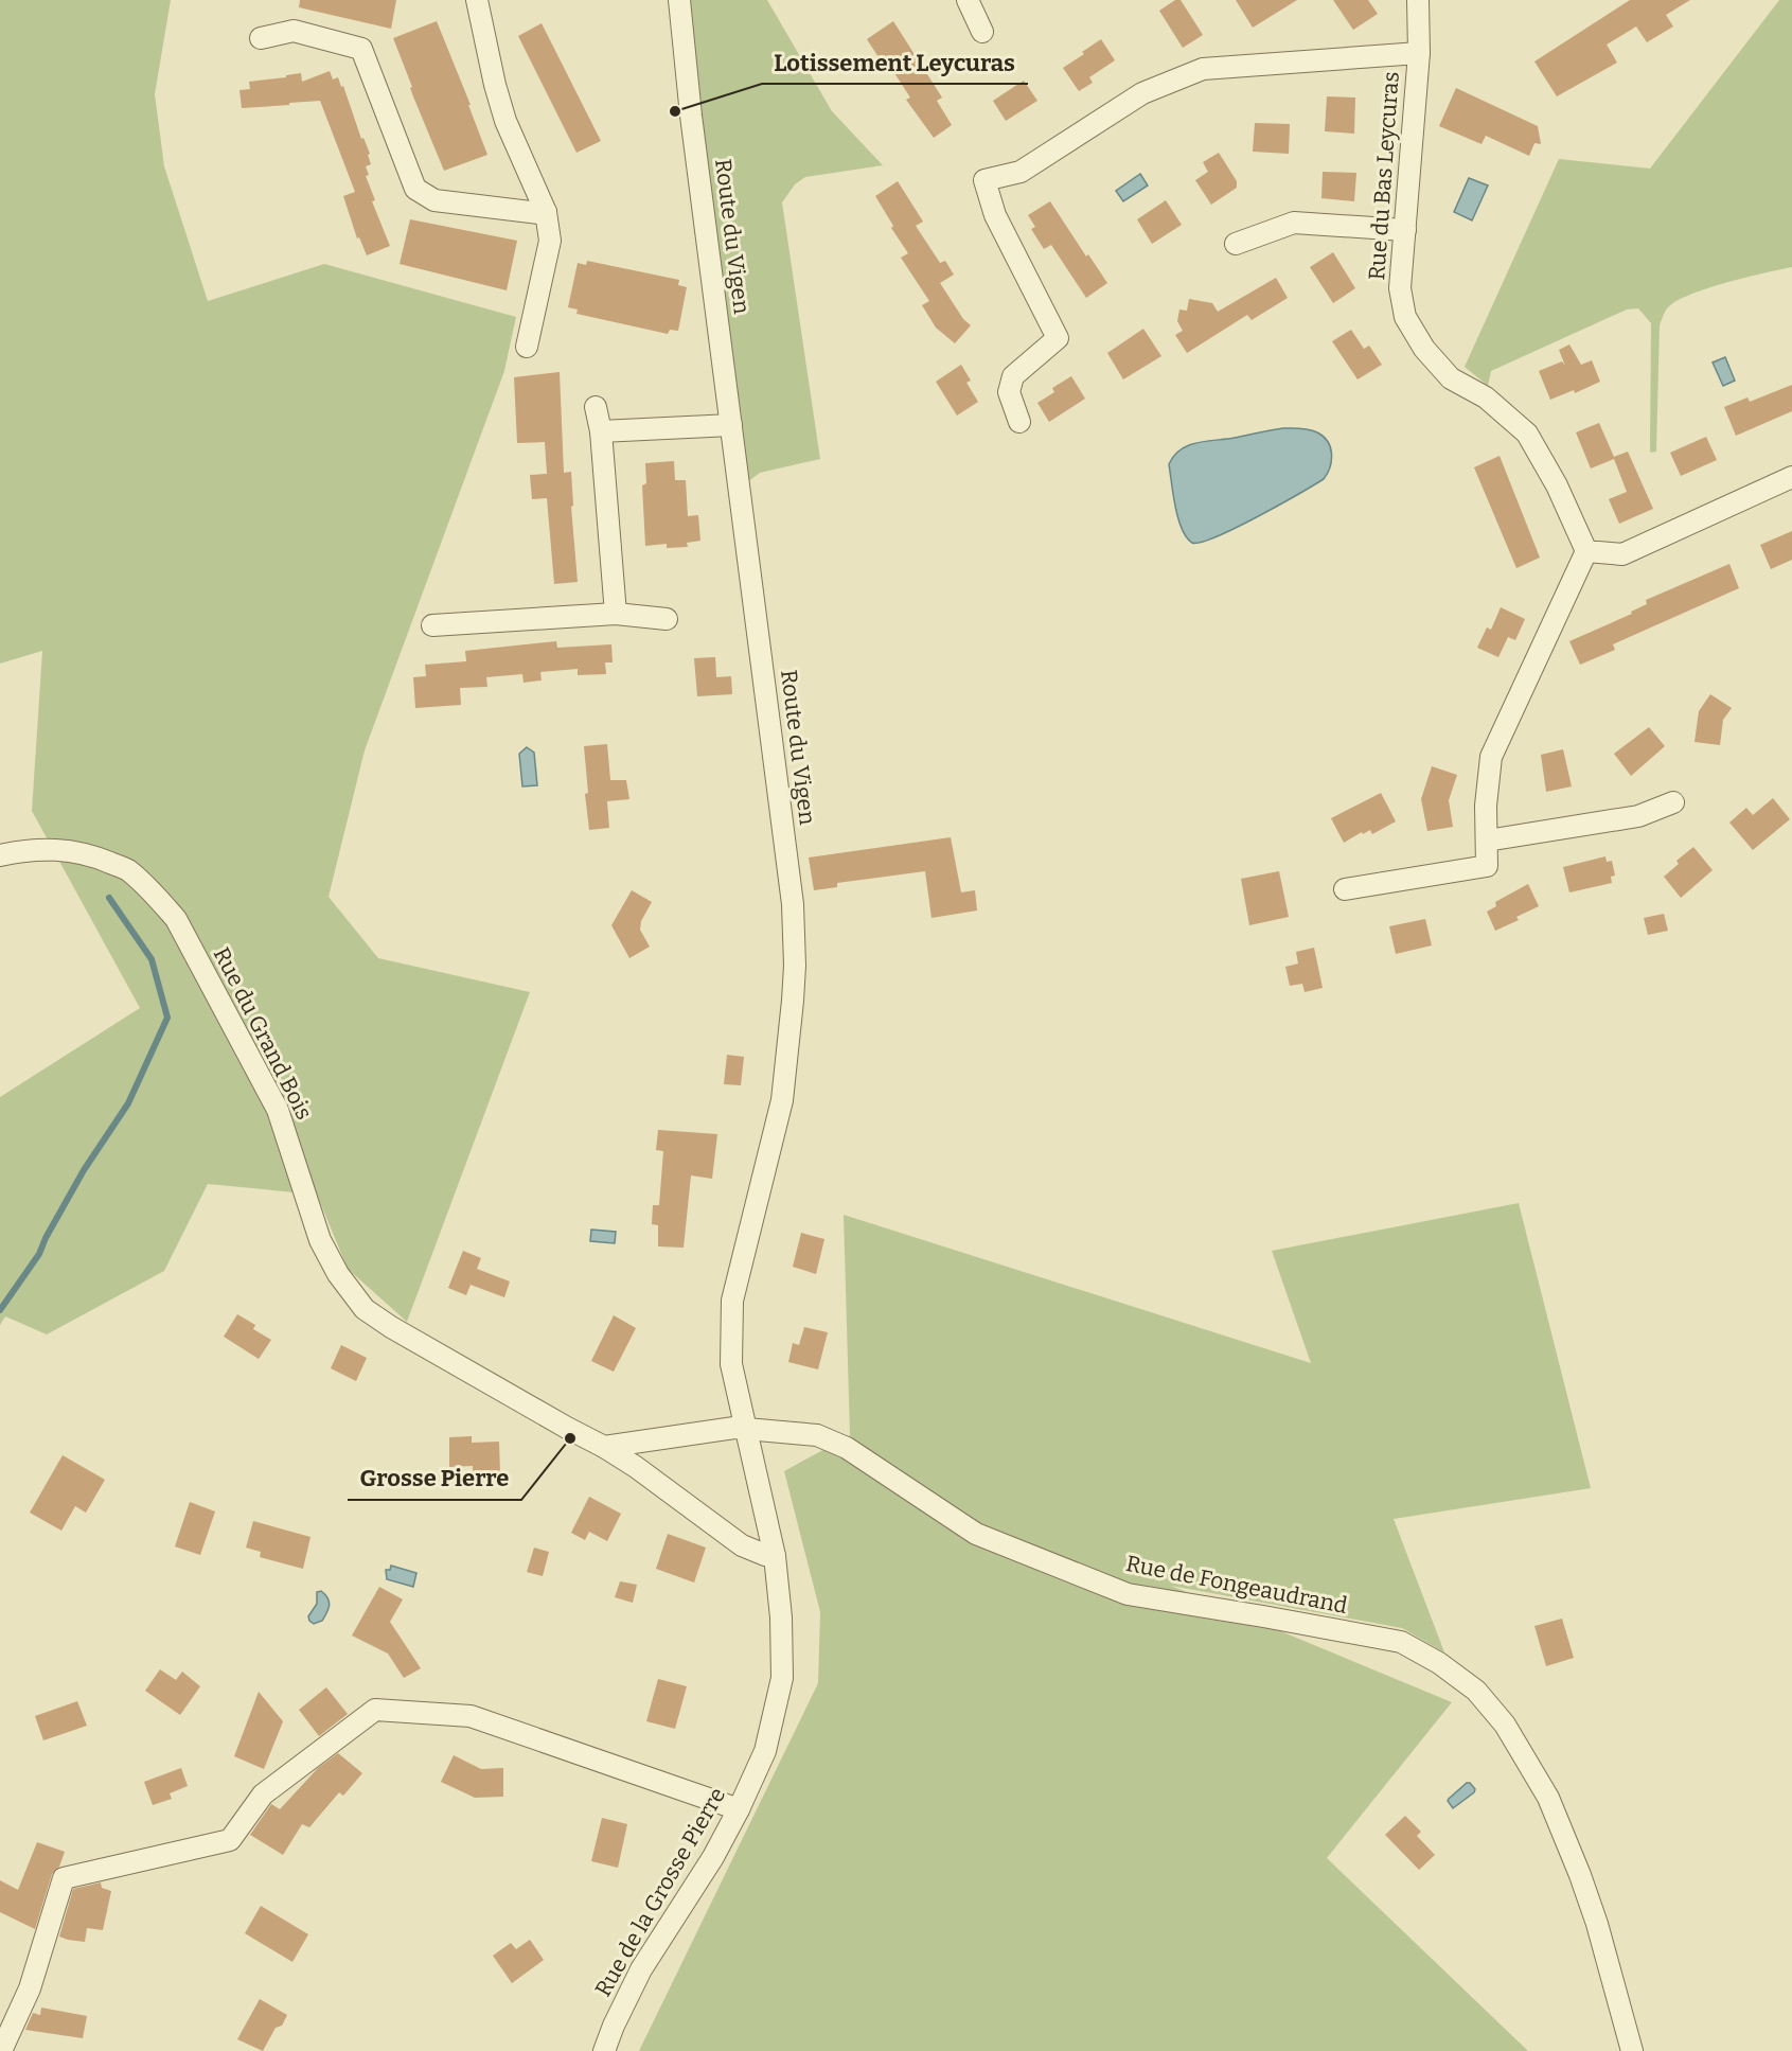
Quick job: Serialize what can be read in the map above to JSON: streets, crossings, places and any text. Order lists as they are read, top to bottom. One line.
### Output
{"streets":{"street":["Rue du Bas Leycuras","Route du Vigen","Rue du Grand Bois","Rue de Fongeaudrand","Rue de la Grosse Pierre"]},"crossings":[["Route du Vigen","Rue de Fongeaudrand"],["Route du Vigen","Rue de la Grosse Pierre"],["Rue du Grand Bois","Rue de la Grosse Pierre"]],"places":["Lotissement Leycuras","Grosse Pierre"]}
